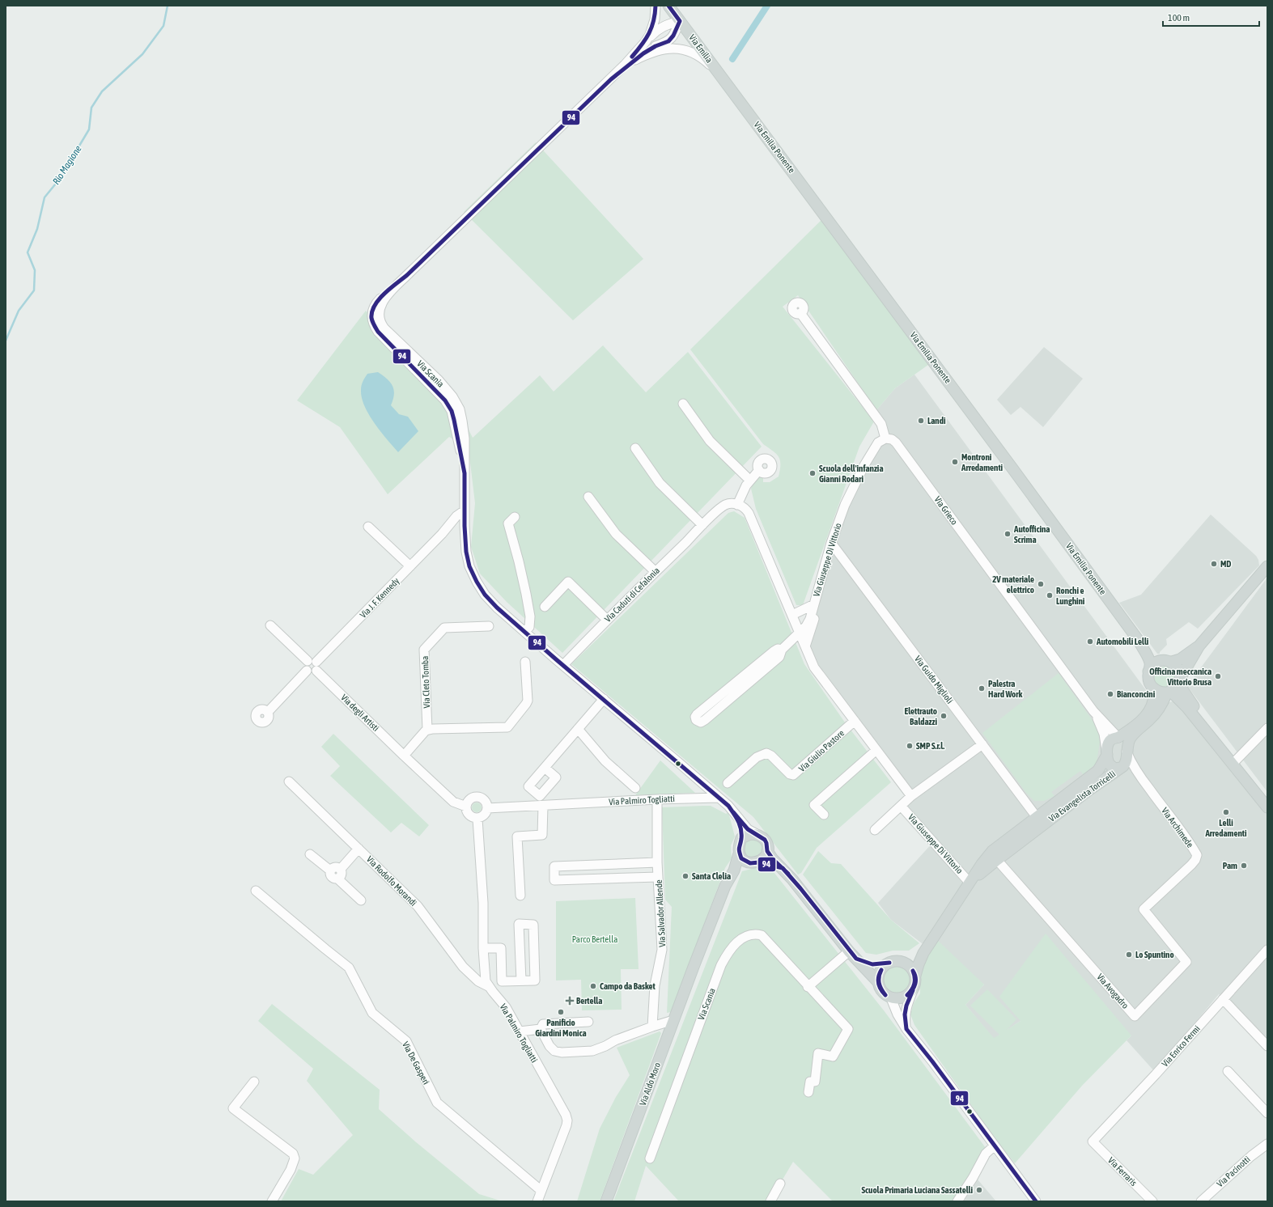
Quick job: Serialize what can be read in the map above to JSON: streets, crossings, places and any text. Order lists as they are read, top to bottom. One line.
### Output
{"streets":{"main road":["Via Emilia","Via Emilia Ponente","Via Scania","Via Evangelista Torricelli","Via Aldo Moro"],"street":["Via Grieco","Via Giuseppe Di Vittorio","Via Caduti di Cefalonia","Via J. F. Kennedy","Via Guido Miglioli","Via Cleto Tomba","Via degli Artisti","Via Giulio Pastore","Via Palmiro Togliatti","Via Archimede","Via Rodolfo Morandi","Via Salvador Allende","Via Avogadro","Via Enrico Fermi","Via De Gasperi","Via Ferraris","Via Pacinotti"]},"crossings":[["Via Emilia","Via Emilia Ponente"],["Via Emilia","Via Scania"],["Via Emilia Ponente","Via Scania"],["Via Scania","Via Caduti di Cefalonia"],["Via Scania","Via Evangelista Torricelli"],["Via Scania","Via Palmiro Togliatti"],["Via Scania","Via Aldo Moro"],["Via Grieco","Via Giuseppe Di Vittorio"],["Via Giuseppe Di Vittorio","Via Guido Miglioli"],["Via Giuseppe Di Vittorio","Via Evangelista Torricelli"],["Via J. F. Kennedy","Via degli Artisti"],["Via Guido Miglioli","Via Evangelista Torricelli"],["Via degli Artisti","Via Palmiro Togliatti"],["Via Evangelista Torricelli","Via Archimede"],["Via Evangelista Torricelli","Via Avogadro"],["Via Palmiro Togliatti","Via Rodolfo Morandi"],["Via Palmiro Togliatti","Via Salvador Allende"],["Via Palmiro Togliatti","Via De Gasperi"],["Via Archimede","Via Avogadro"],["Via Enrico Fermi","Via Ferraris"]],"water":["Rio Magione"],"parks":["Parco Bertella"],"places":{"other":["Landi","Montroni Arredamenti","Scuola dell'infanzia Gianni Rodari","Autofficina Scrima","MD","2V materiale elettrico","Ronchi e Lunghini","Automobili Lelli","Officina meccanica Vittorio Brusa","Palestra Hard Work","Bianconcini","Elettrauto Baldazzi","SMP S.r.l.","Lelli Arredamenti","Pam","Santa Clelia","Lo Spuntino","Campo da Basket","Panificio Giardini Monica","Scuola Primaria Luciana Sassatelli"],"health":["Bertella"]},"lines":["transit line 94"],"scale_bar":"100 m"}
